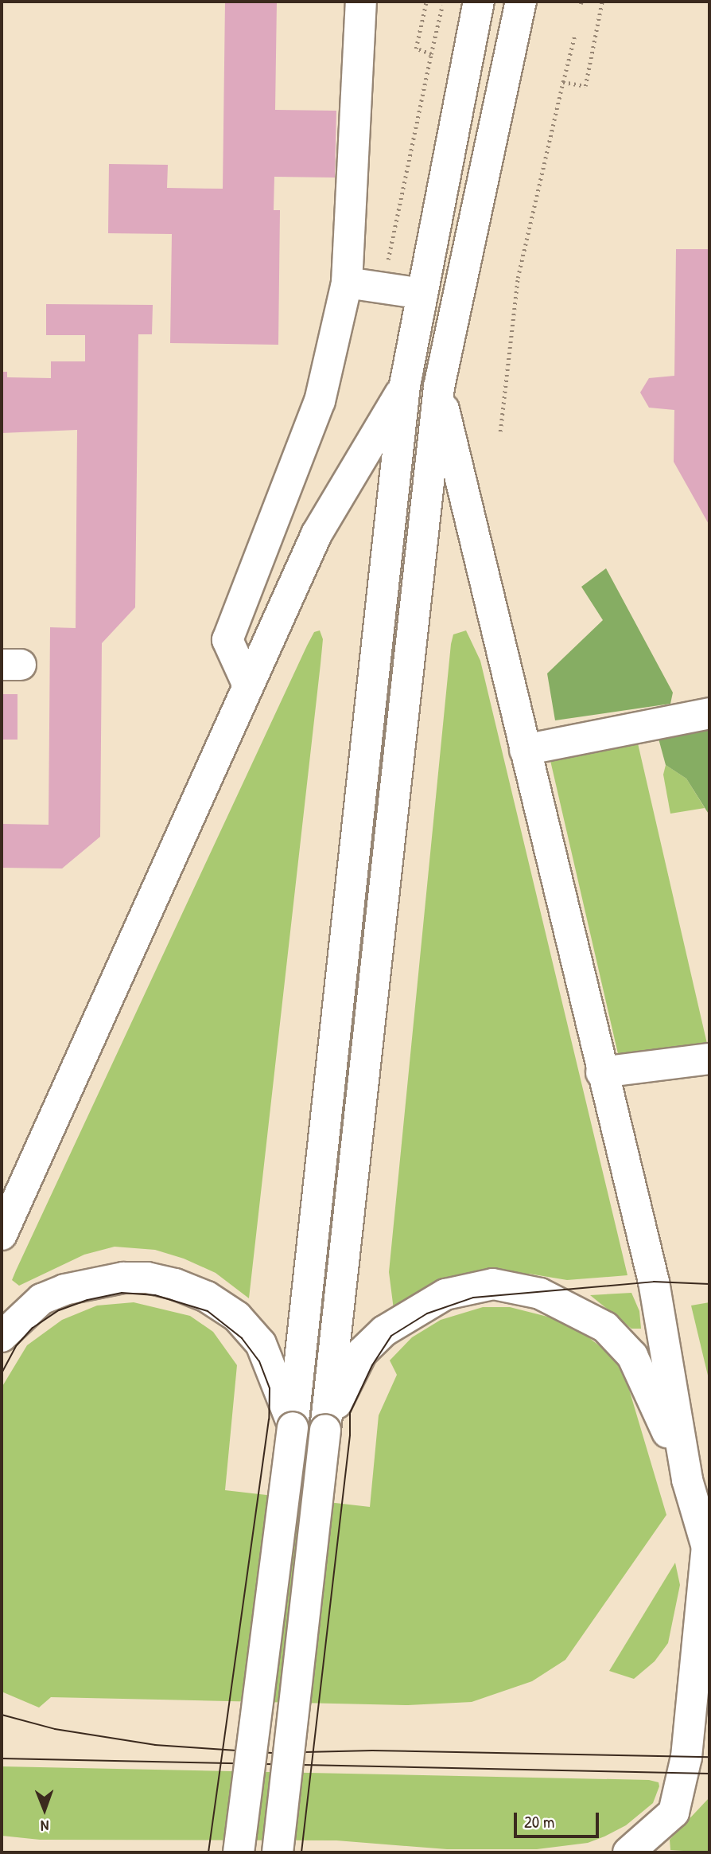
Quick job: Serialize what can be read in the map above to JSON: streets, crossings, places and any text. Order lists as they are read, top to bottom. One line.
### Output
{"scale_bar":"20 m","north":"bottom"}
